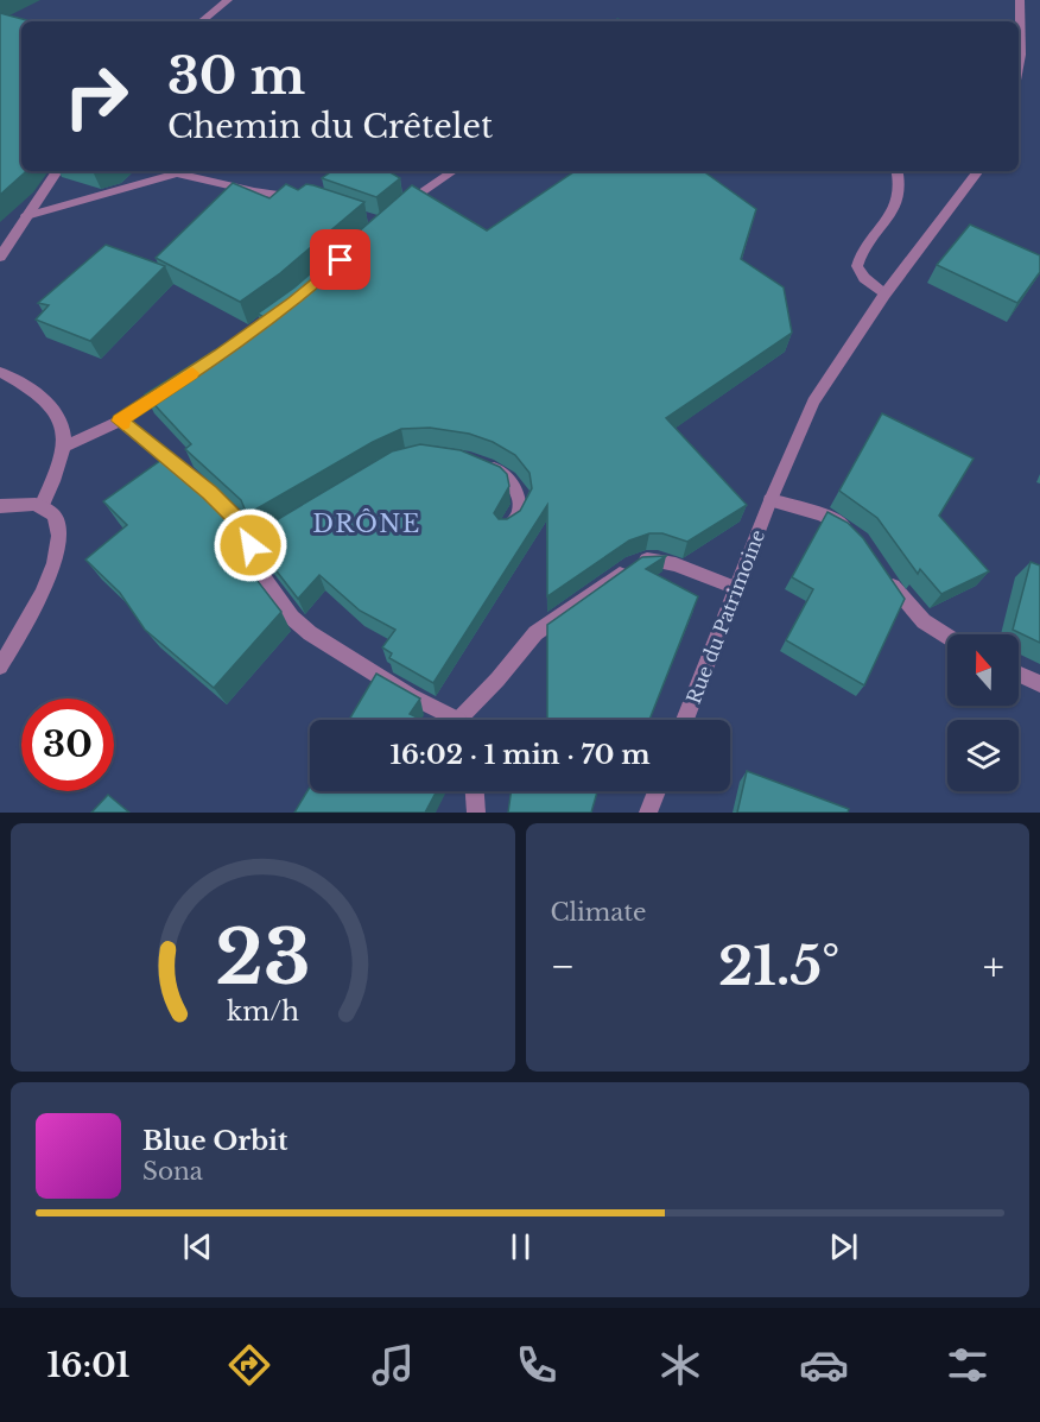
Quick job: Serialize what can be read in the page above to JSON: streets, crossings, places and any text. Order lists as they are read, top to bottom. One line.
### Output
{"streets":{"street":["Rue du Patrimoine"]},"districts":["DRÔNE"],"north":"top","page":{"turn":["30 m","Chemin du Crêtelet"],"limit":"30","trip":"16:02 · 1 min · 70 m","tile":"Climate","heat":["−","21.5°","+"],"song":["Blue Orbit","Sona"],"tabs":"16:01","gauge":["23","km/h"]}}
